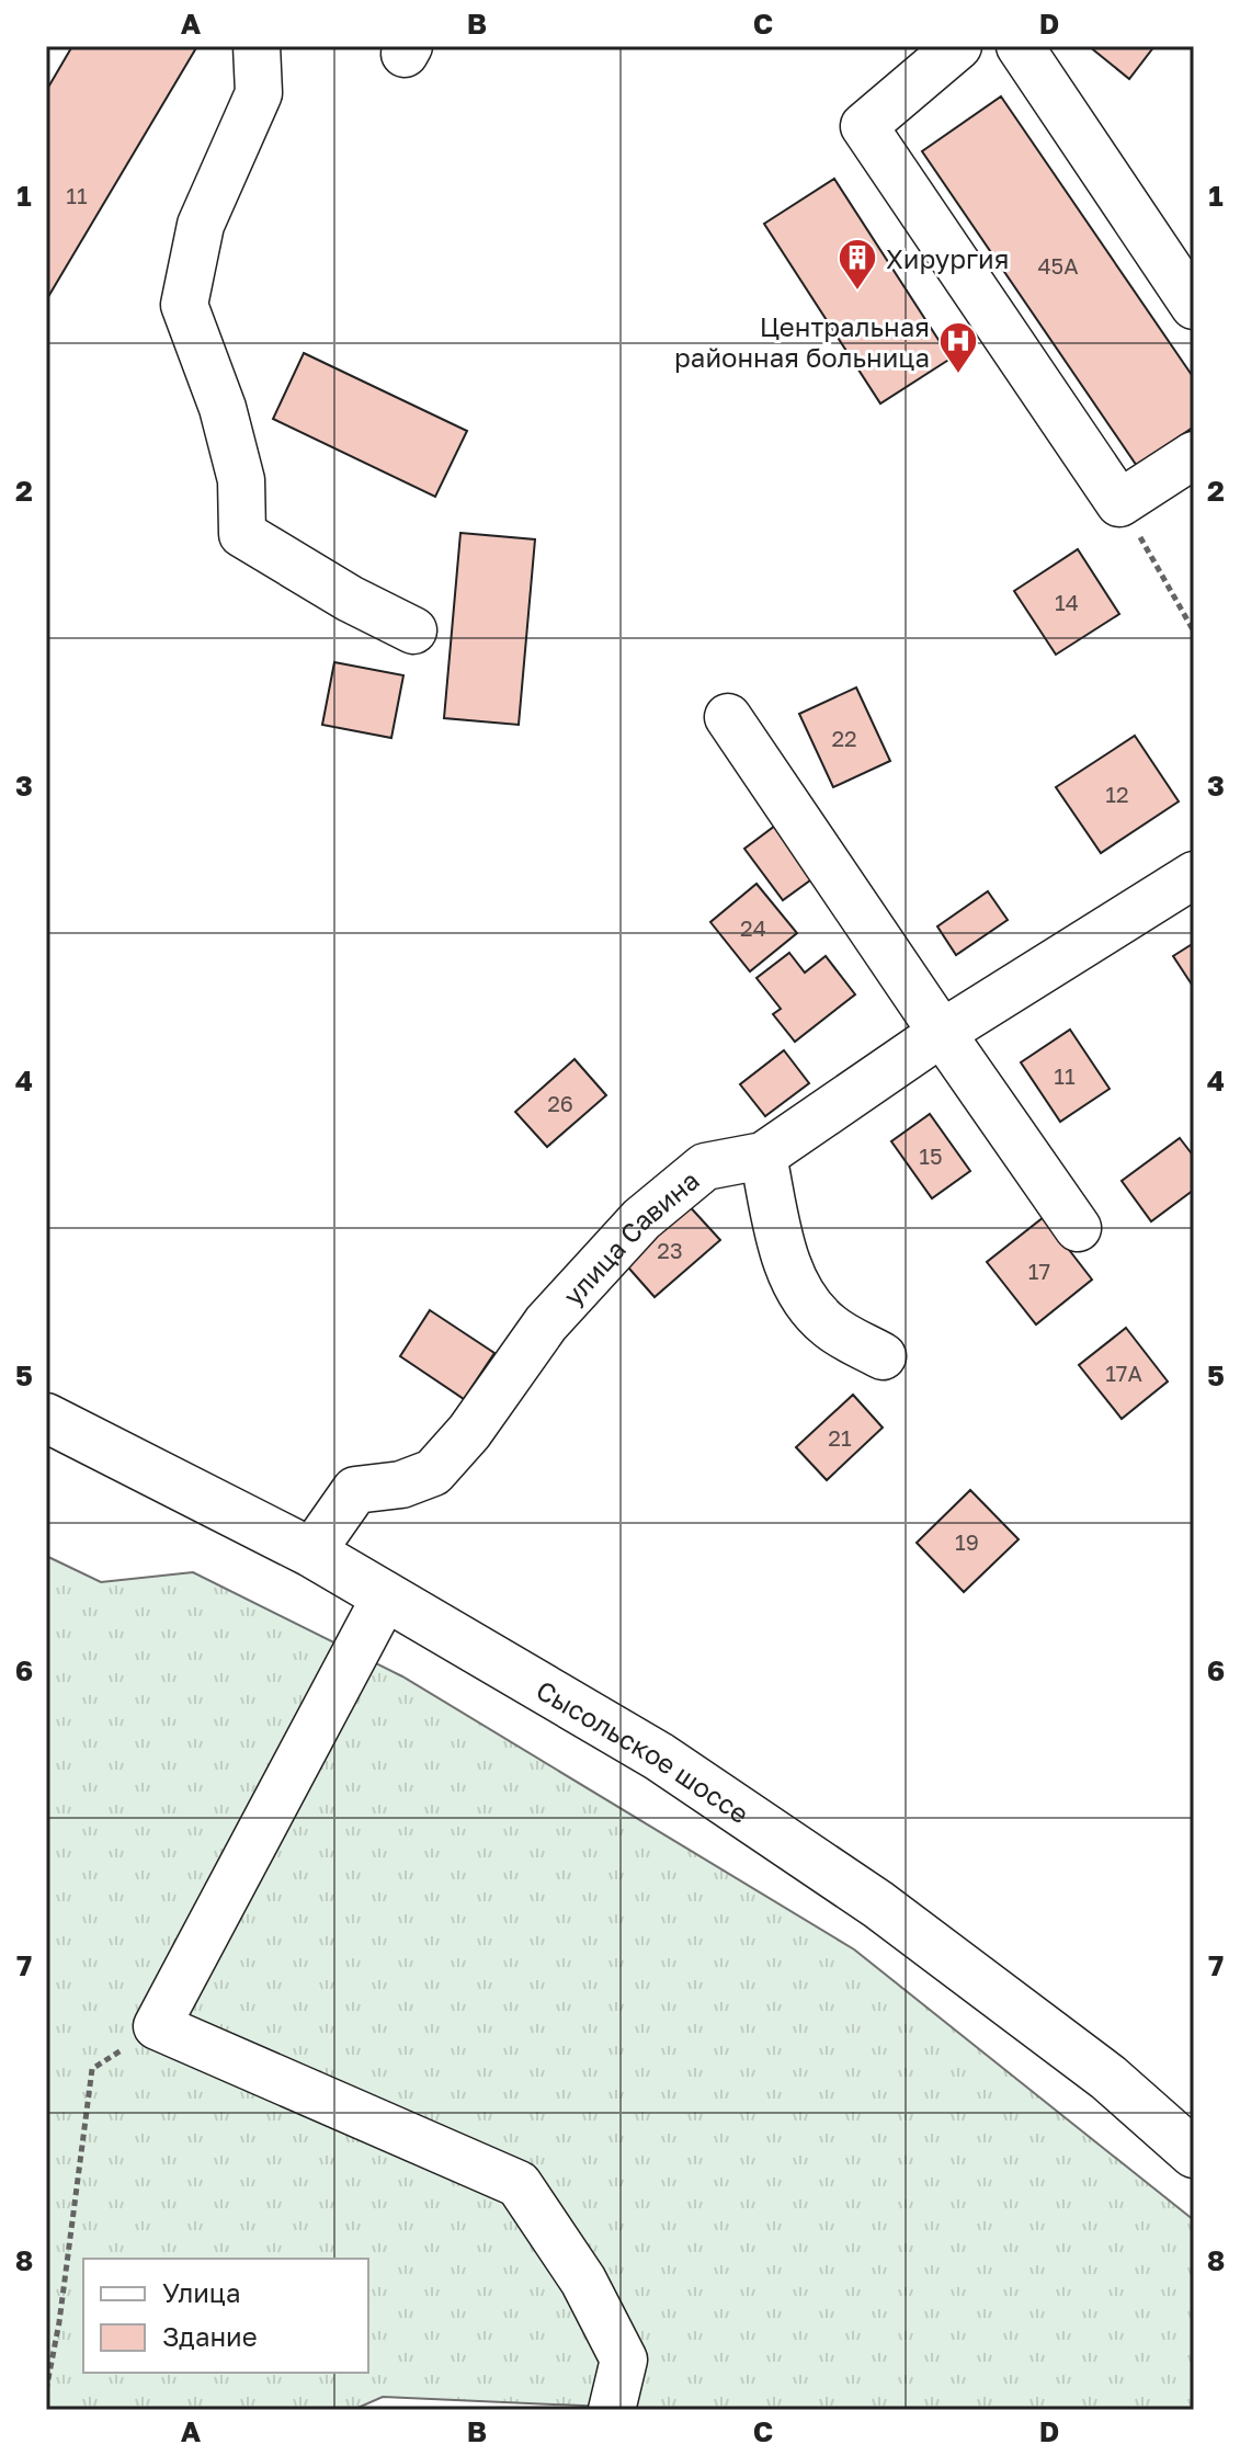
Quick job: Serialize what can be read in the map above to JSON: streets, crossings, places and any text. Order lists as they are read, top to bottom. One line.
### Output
{"streets":{"highway":["Сысольское шоссе"],"street":["улица Савина"]},"crossings":[["улица Савина","Сысольское шоссе"]],"places":{"building":["Хирургия"],"hospital":["Центральная районная больница"]},"house_numbers":["11","45А","14","22","12","24","11","26","15","23","17","17А","21","19"],"legend":["Улица","Здание"],"grid":{"columns":["A","B","C","D"],"rows":["1","2","3","4","5","6","7","8"]}}
